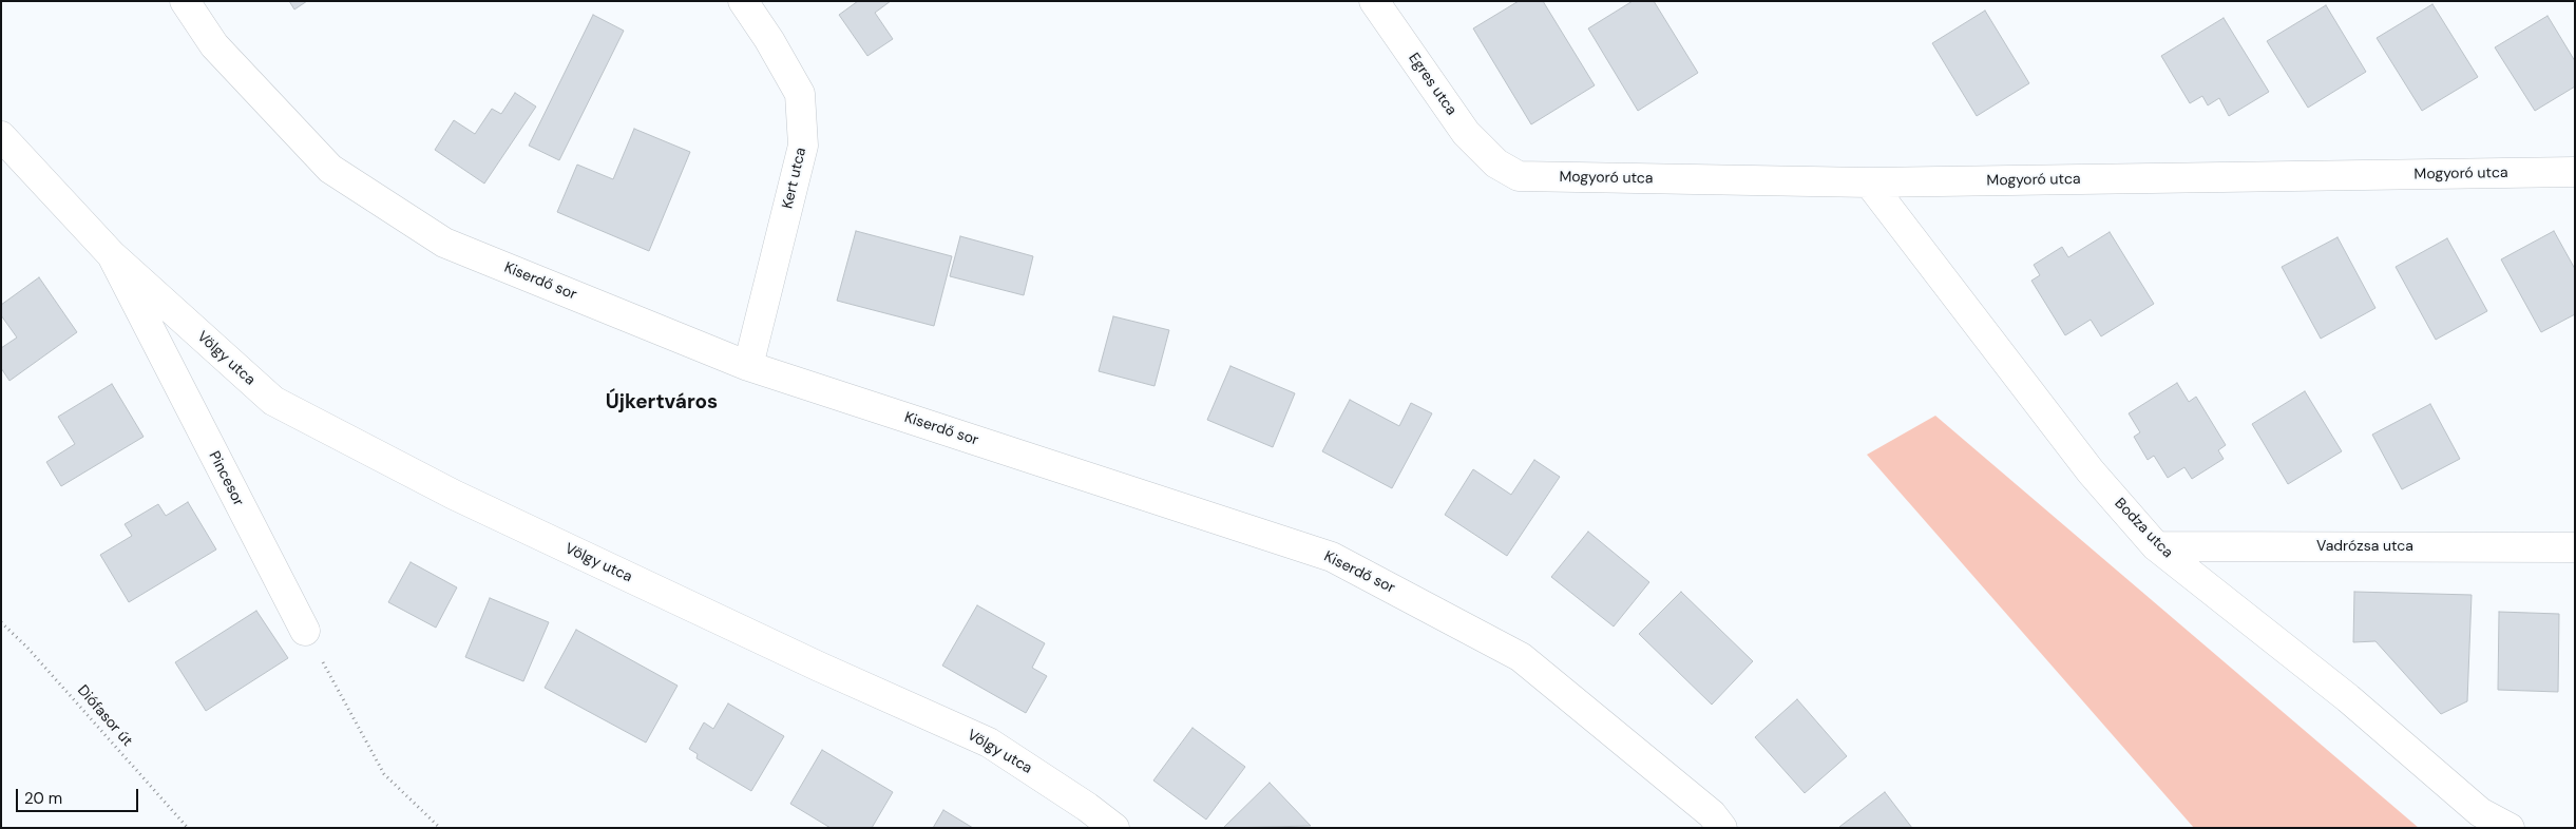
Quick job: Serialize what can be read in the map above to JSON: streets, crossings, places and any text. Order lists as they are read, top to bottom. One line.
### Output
{"streets":{"street":["Egres utca","Mogyoró utca","Kert utca","Kiserdő sor","Völgy utca","Pincesor","Bodza utca","Vadrózsa utca"],"path":["Diófasor út"]},"crossings":[["Egres utca","Mogyoró utca"],["Mogyoró utca","Bodza utca"],["Kert utca","Kiserdő sor"],["Völgy utca","Pincesor"],["Bodza utca","Vadrózsa utca"]],"districts":["Újkertváros"],"scale_bar":"20 m"}
